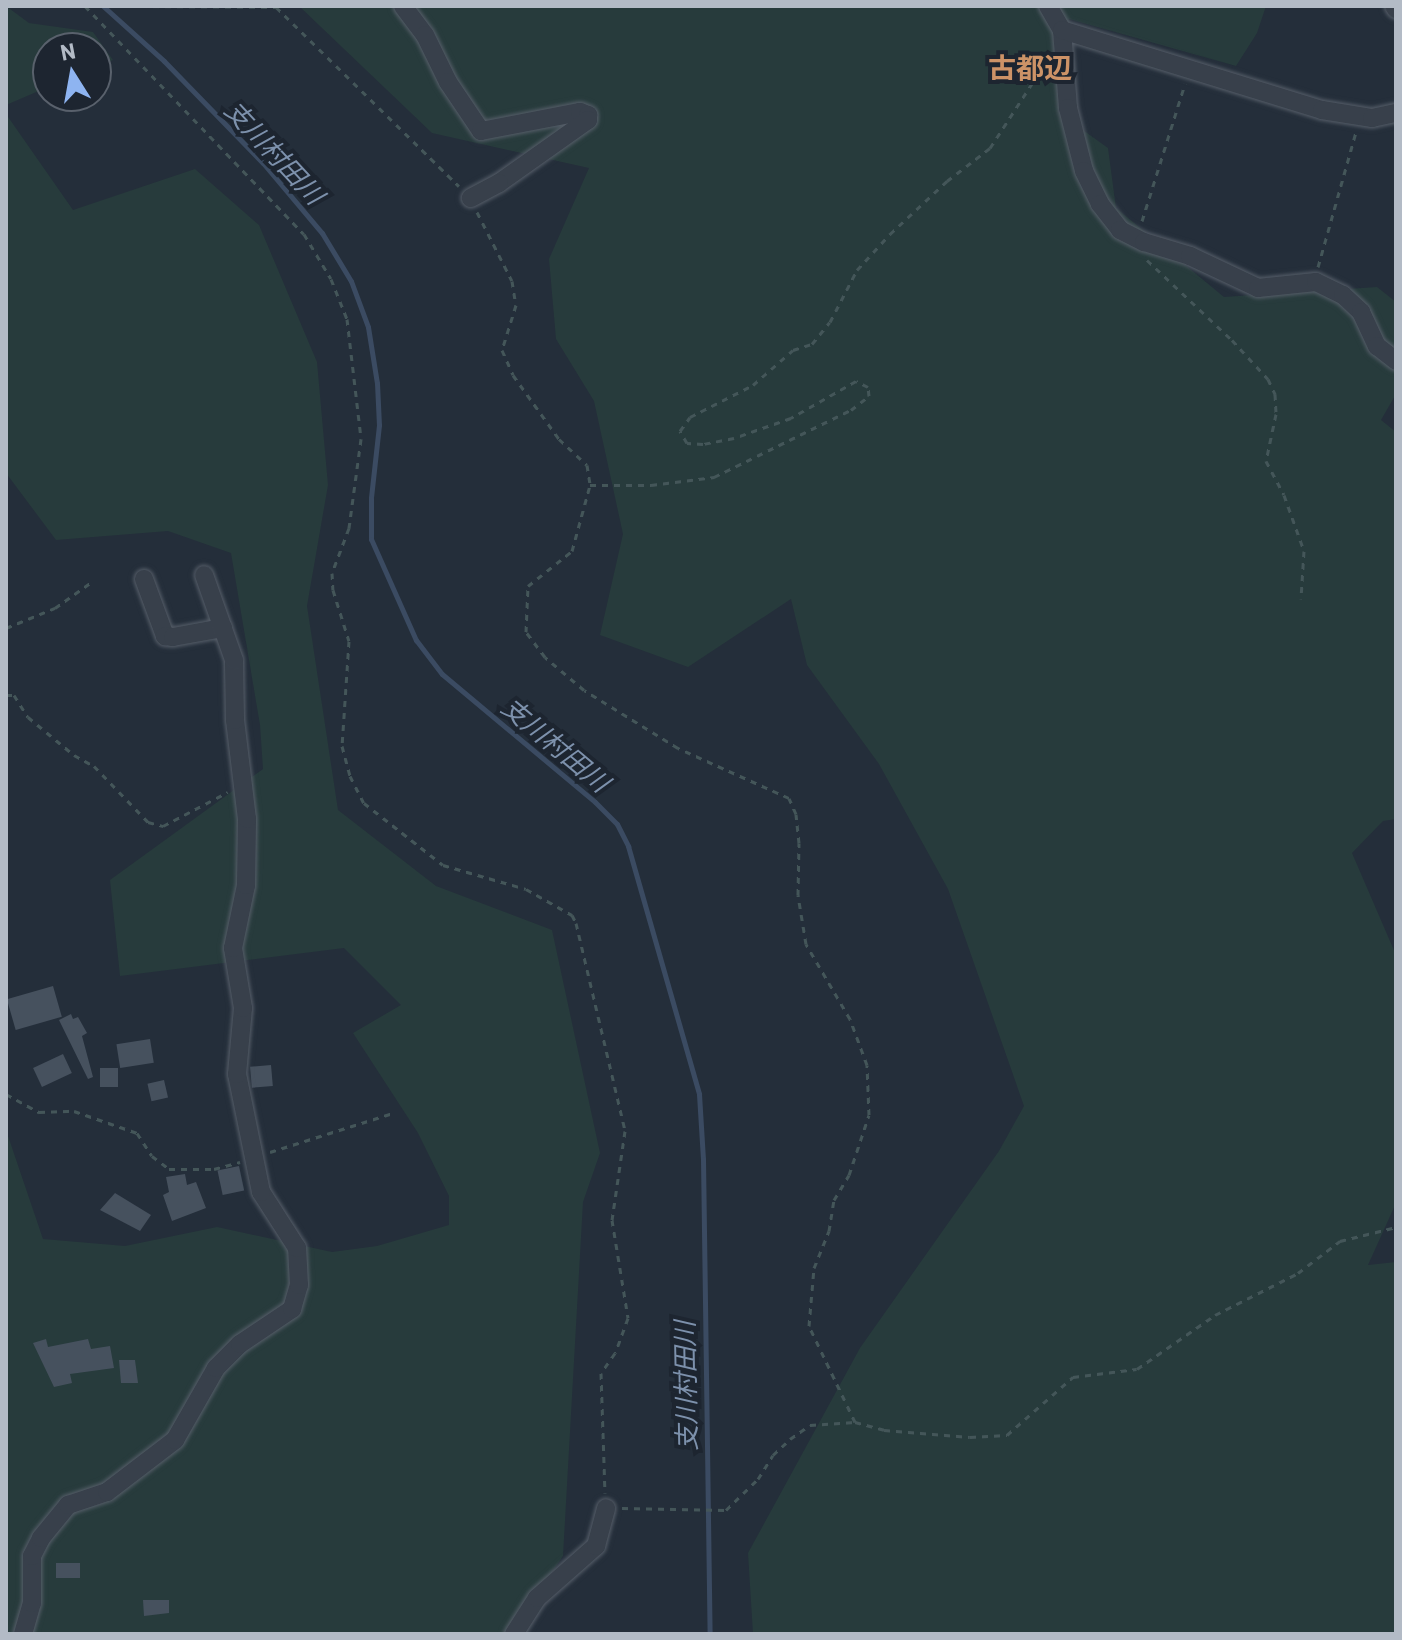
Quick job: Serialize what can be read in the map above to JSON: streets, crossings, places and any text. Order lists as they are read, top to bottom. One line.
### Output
{"districts":["古都辺"],"water":["支川村田川"],"north":"top"}
